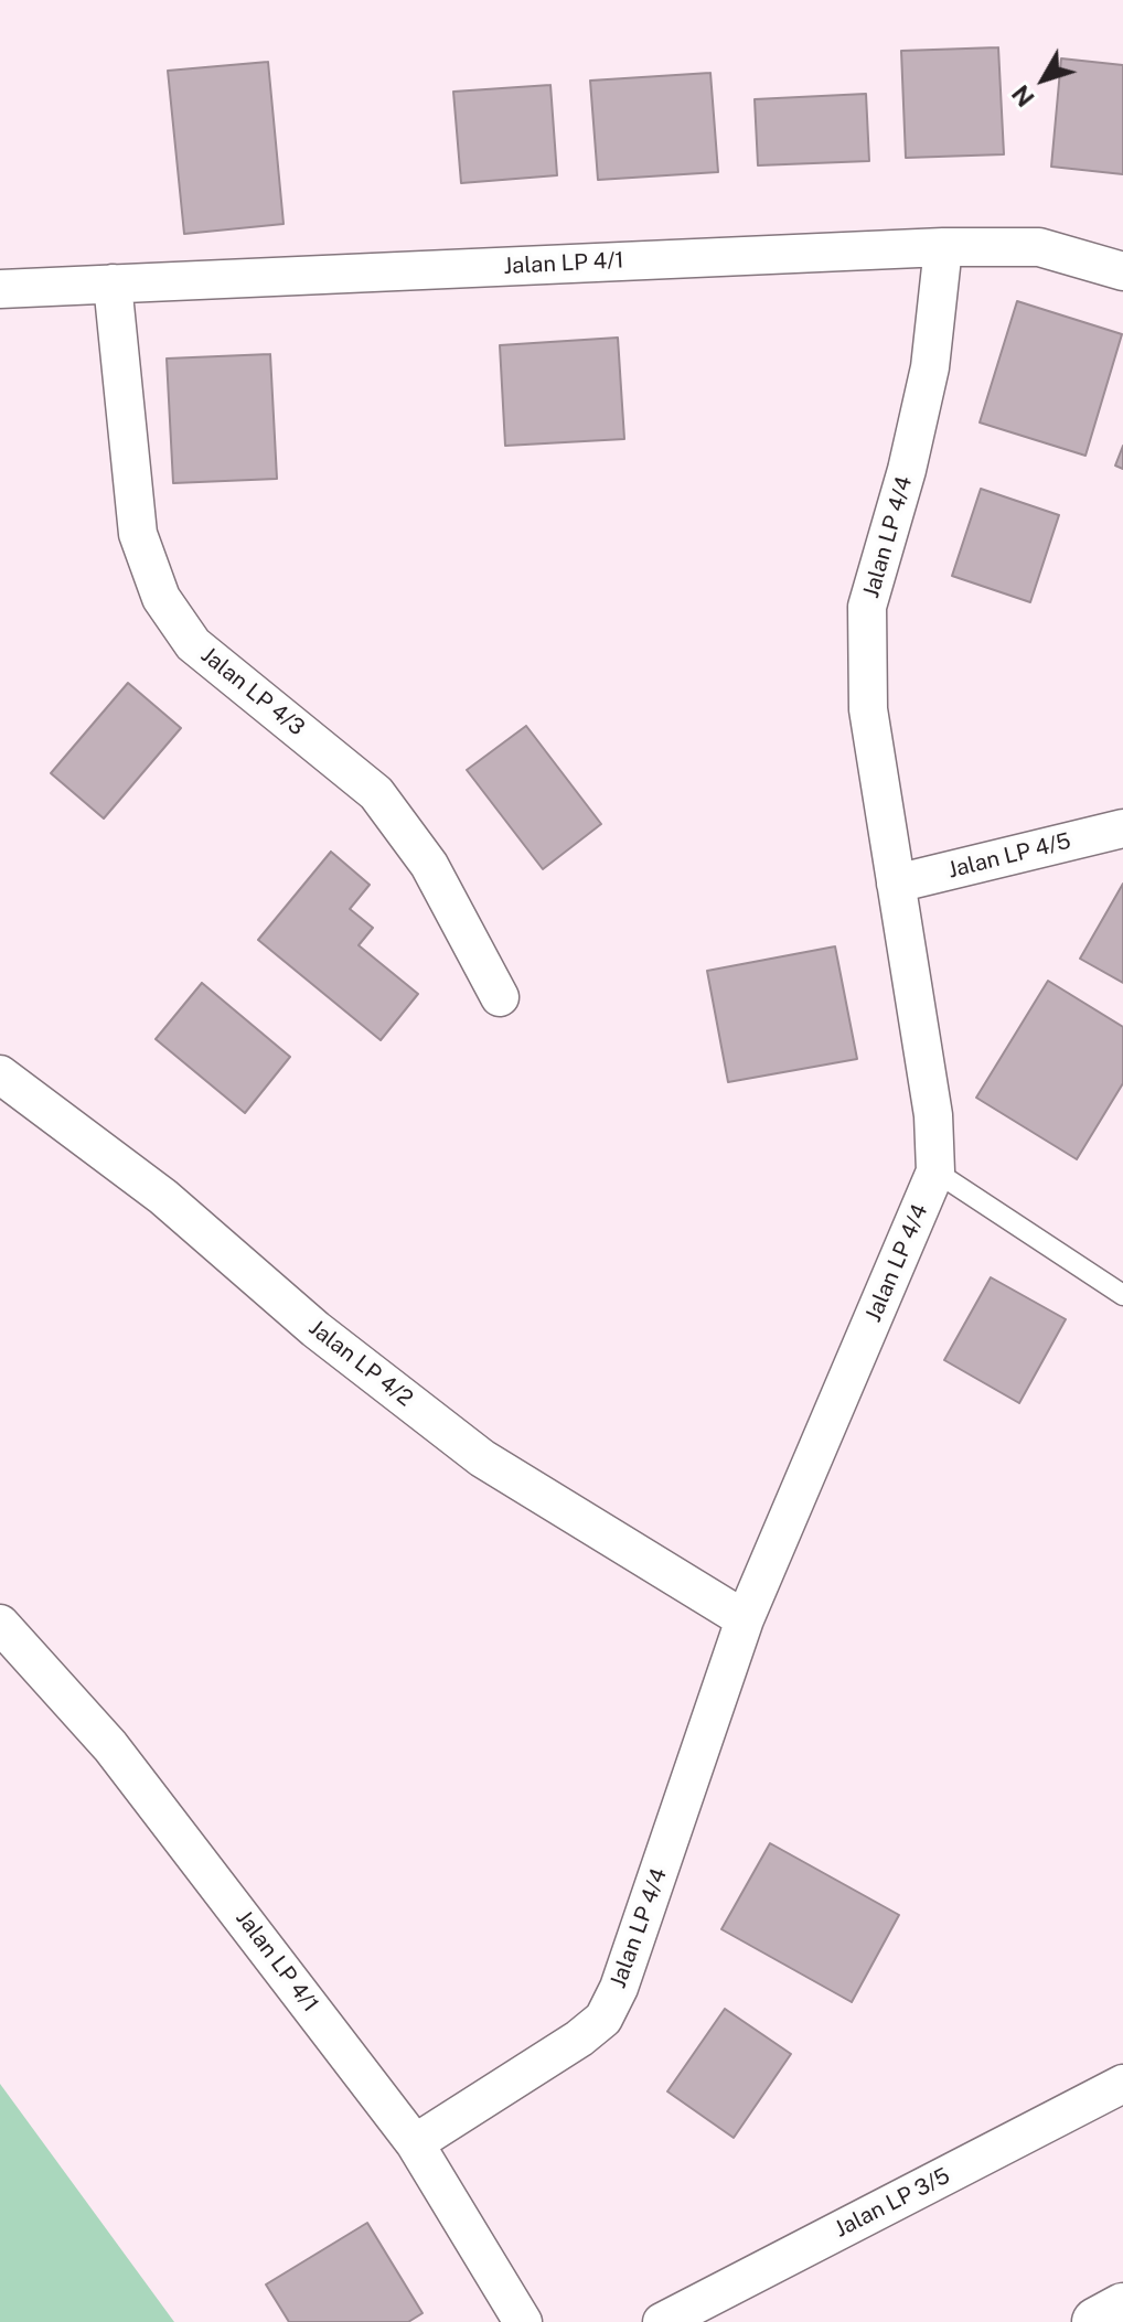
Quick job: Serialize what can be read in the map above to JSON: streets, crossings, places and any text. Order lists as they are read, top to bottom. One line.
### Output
{"streets":{"street":["Jalan LP 4/1","Jalan LP 4/4","Jalan LP 4/3","Jalan LP 4/5","Jalan LP 4/2","Jalan LP 3/5"]},"crossings":[["Jalan LP 4/1","Jalan LP 4/4"],["Jalan LP 4/1","Jalan LP 4/3"],["Jalan LP 4/4","Jalan LP 4/5"],["Jalan LP 4/4","Jalan LP 4/2"]],"north":"bottom left"}
